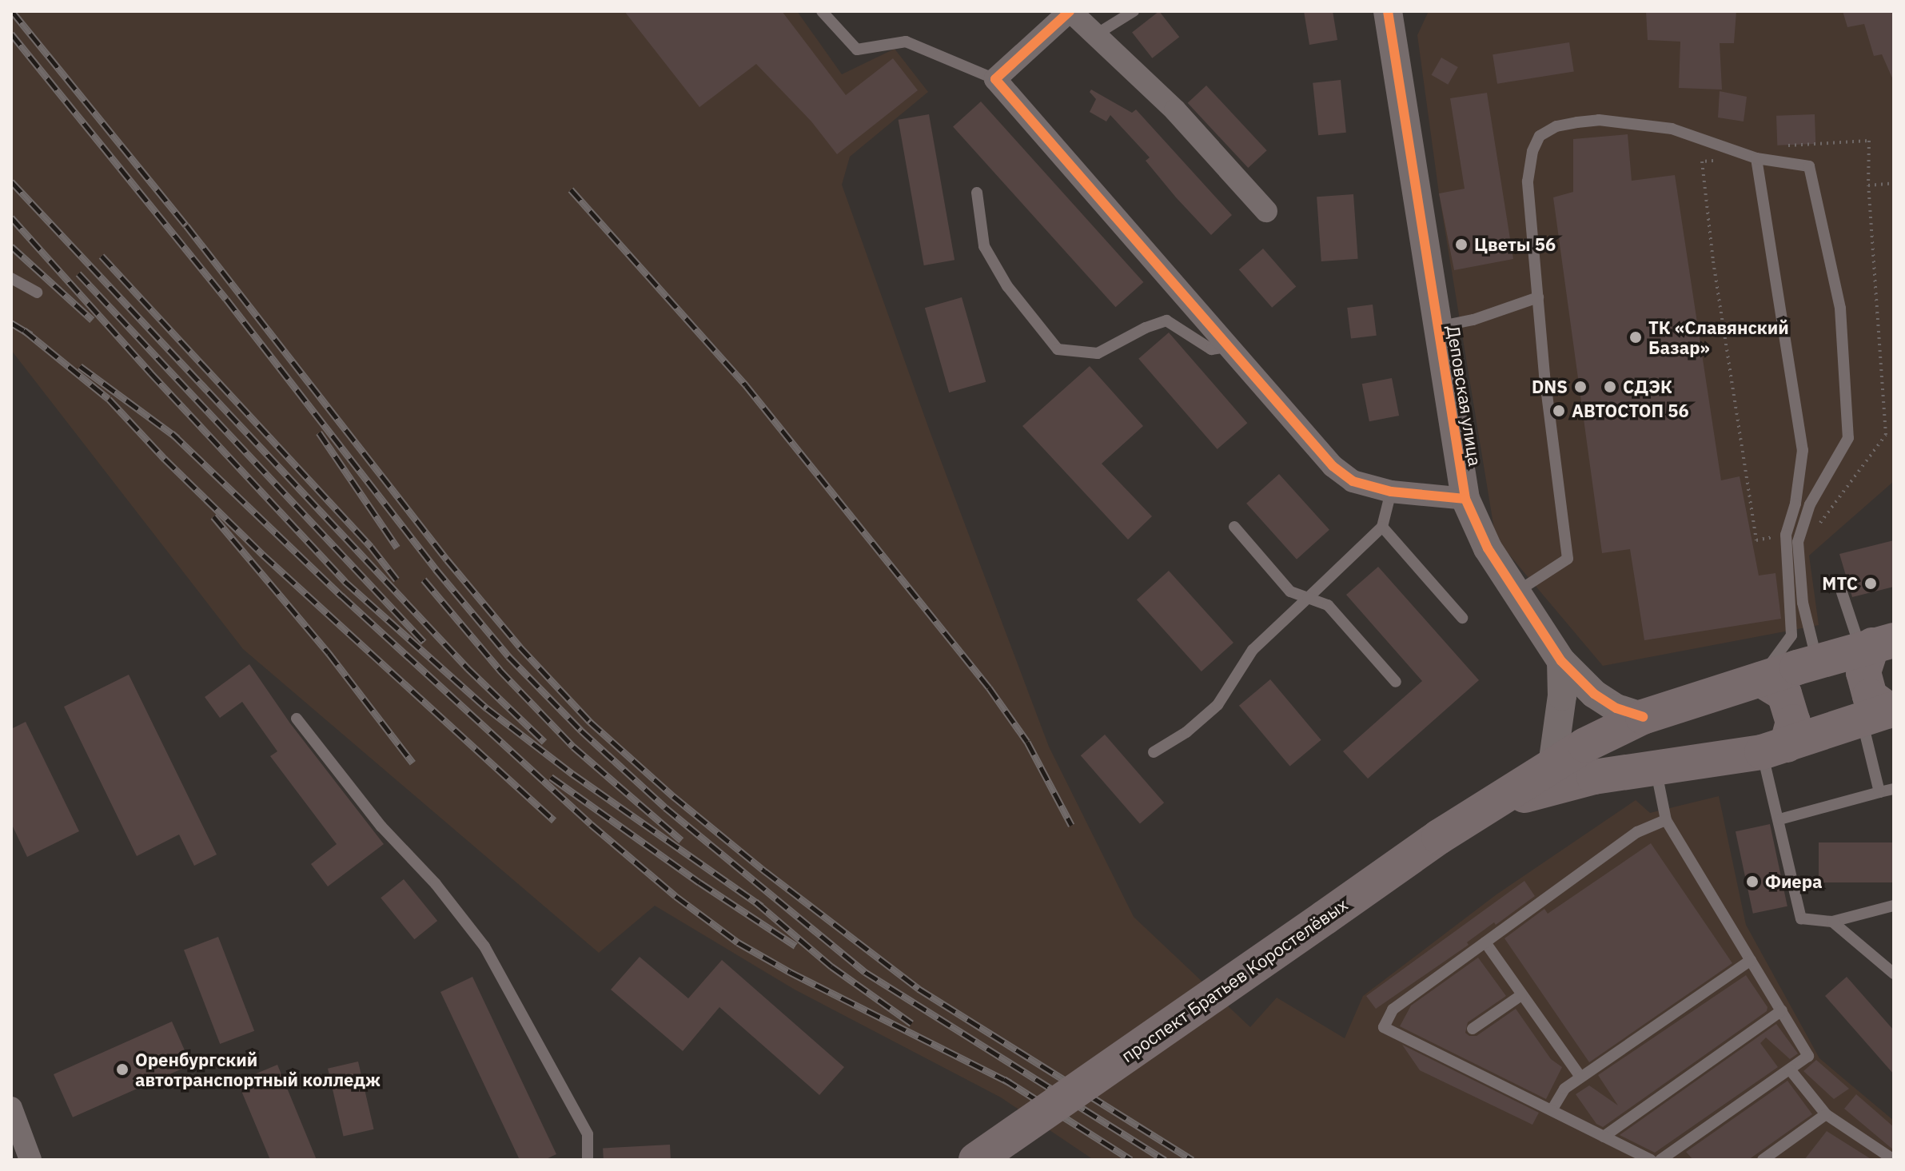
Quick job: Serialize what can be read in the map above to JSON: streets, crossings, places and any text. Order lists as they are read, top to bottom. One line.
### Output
{"streets":{"main road":["проспект Братьев Коростелёвых"],"street":["Деповская улица"]},"crossings":[["Деповская улица","проспект Братьев Коростелёвых"]],"places":["Цветы 56","ТК «Славянский Базар»","DNS","СДЭК","АВТОСТОП 56","МТС","Фиера","Оренбургский автотранспортный колледж"]}
